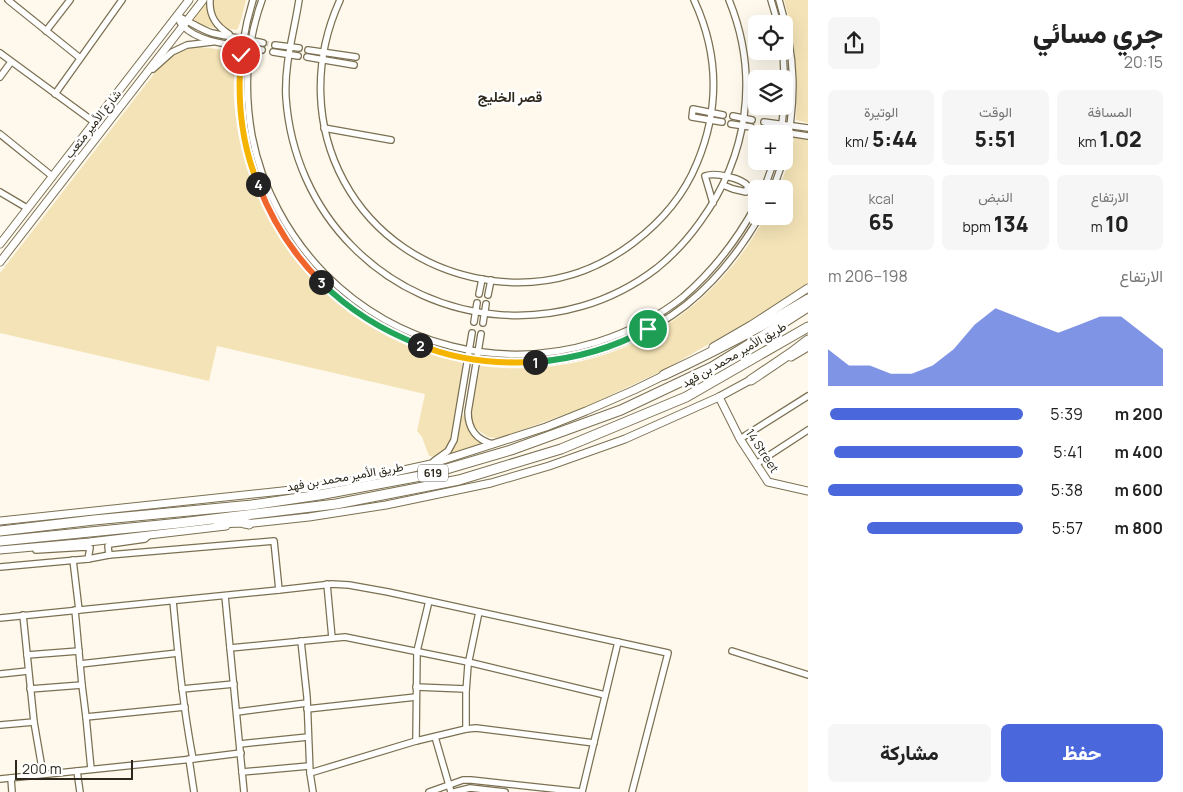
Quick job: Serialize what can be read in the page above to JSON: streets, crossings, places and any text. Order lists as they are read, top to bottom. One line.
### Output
{"streets":{"highway":["طريق الأمير محمد بن فهد","619"],"main road":["شارع الأمير متعب","14 Street"]},"districts":["قصر الخليج"],"scale_bar":"200 m","page":{"heading":["جري مسائي","20:15"],"map_buttons":["+","−"],"stats":[["المسافة","1.02 km"],["الوقت","5:51"],["الوتيرة","5:44 /km"],["الارتفاع","10 m"],["النبض","134 bpm"],["kcal","65"]],"pins":["4","3","2","1"],"chart":["الارتفاع","198–206 m"],"list":[{"name":"200 m","note":"5:39"},{"name":"400 m","note":"5:41"},{"name":"600 m","note":"5:38"},{"name":"800 m","note":"5:57"}],"buttons":["حفظ","مشاركة"],"scale":"200 m"}}
